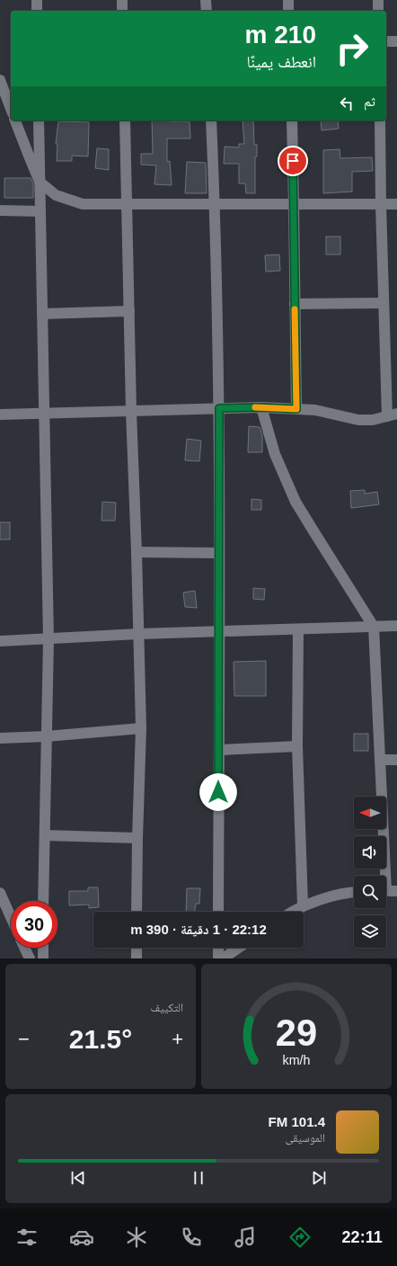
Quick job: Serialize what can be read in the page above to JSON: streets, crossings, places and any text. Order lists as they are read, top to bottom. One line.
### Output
{"north":"left","page":{"turn":["210 m","انعطف يمينًا"],"then":"ثم","limit":"30","trip":"22:12 · 1 دقيقة · 390 m","tile":"التكييف","heat":["−","21.5°","+"],"song":["101.4 FM","الموسيقى"],"tabs":"22:11","gauge":["29","km/h"]}}
